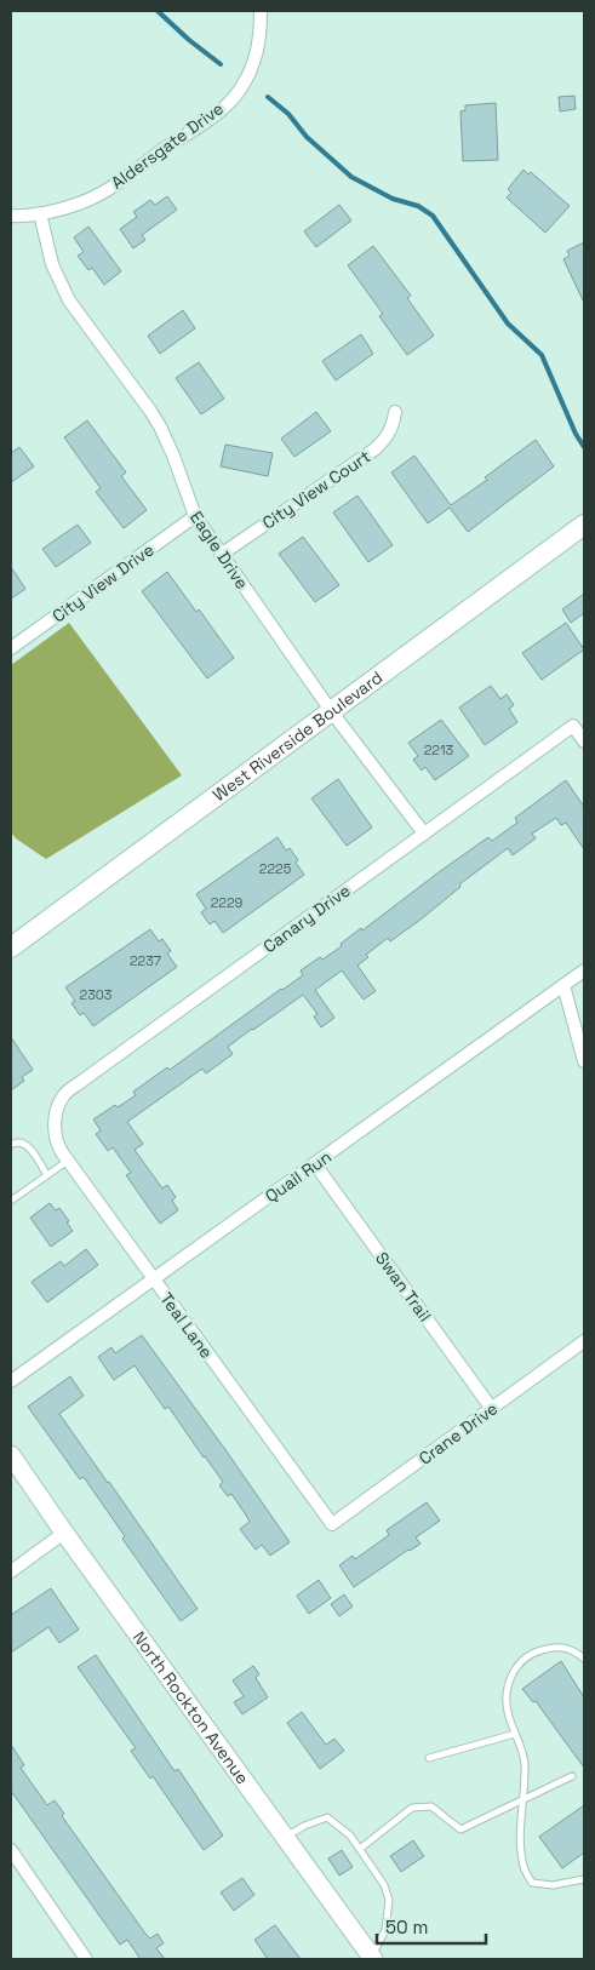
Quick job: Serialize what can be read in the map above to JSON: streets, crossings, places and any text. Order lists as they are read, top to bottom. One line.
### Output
{"streets":{"main road":["West Riverside Boulevard","North Rockton Avenue"],"street":["Aldersgate Drive","City View Court","Eagle Drive","City View Drive","Canary Drive","Quail Run","Swan Trail","Teal Lane","Crane Drive"]},"crossings":[["Aldersgate Drive","Eagle Drive"],["City View Court","Eagle Drive"],["Eagle Drive","City View Drive"],["Eagle Drive","West Riverside Boulevard"],["Eagle Drive","Canary Drive"],["Canary Drive","Teal Lane"],["Quail Run","Swan Trail"],["Quail Run","Teal Lane"],["Swan Trail","Crane Drive"],["Teal Lane","Crane Drive"]],"house_numbers":["2213","2225","2229","2237","2303"],"scale_bar":"50 m"}
